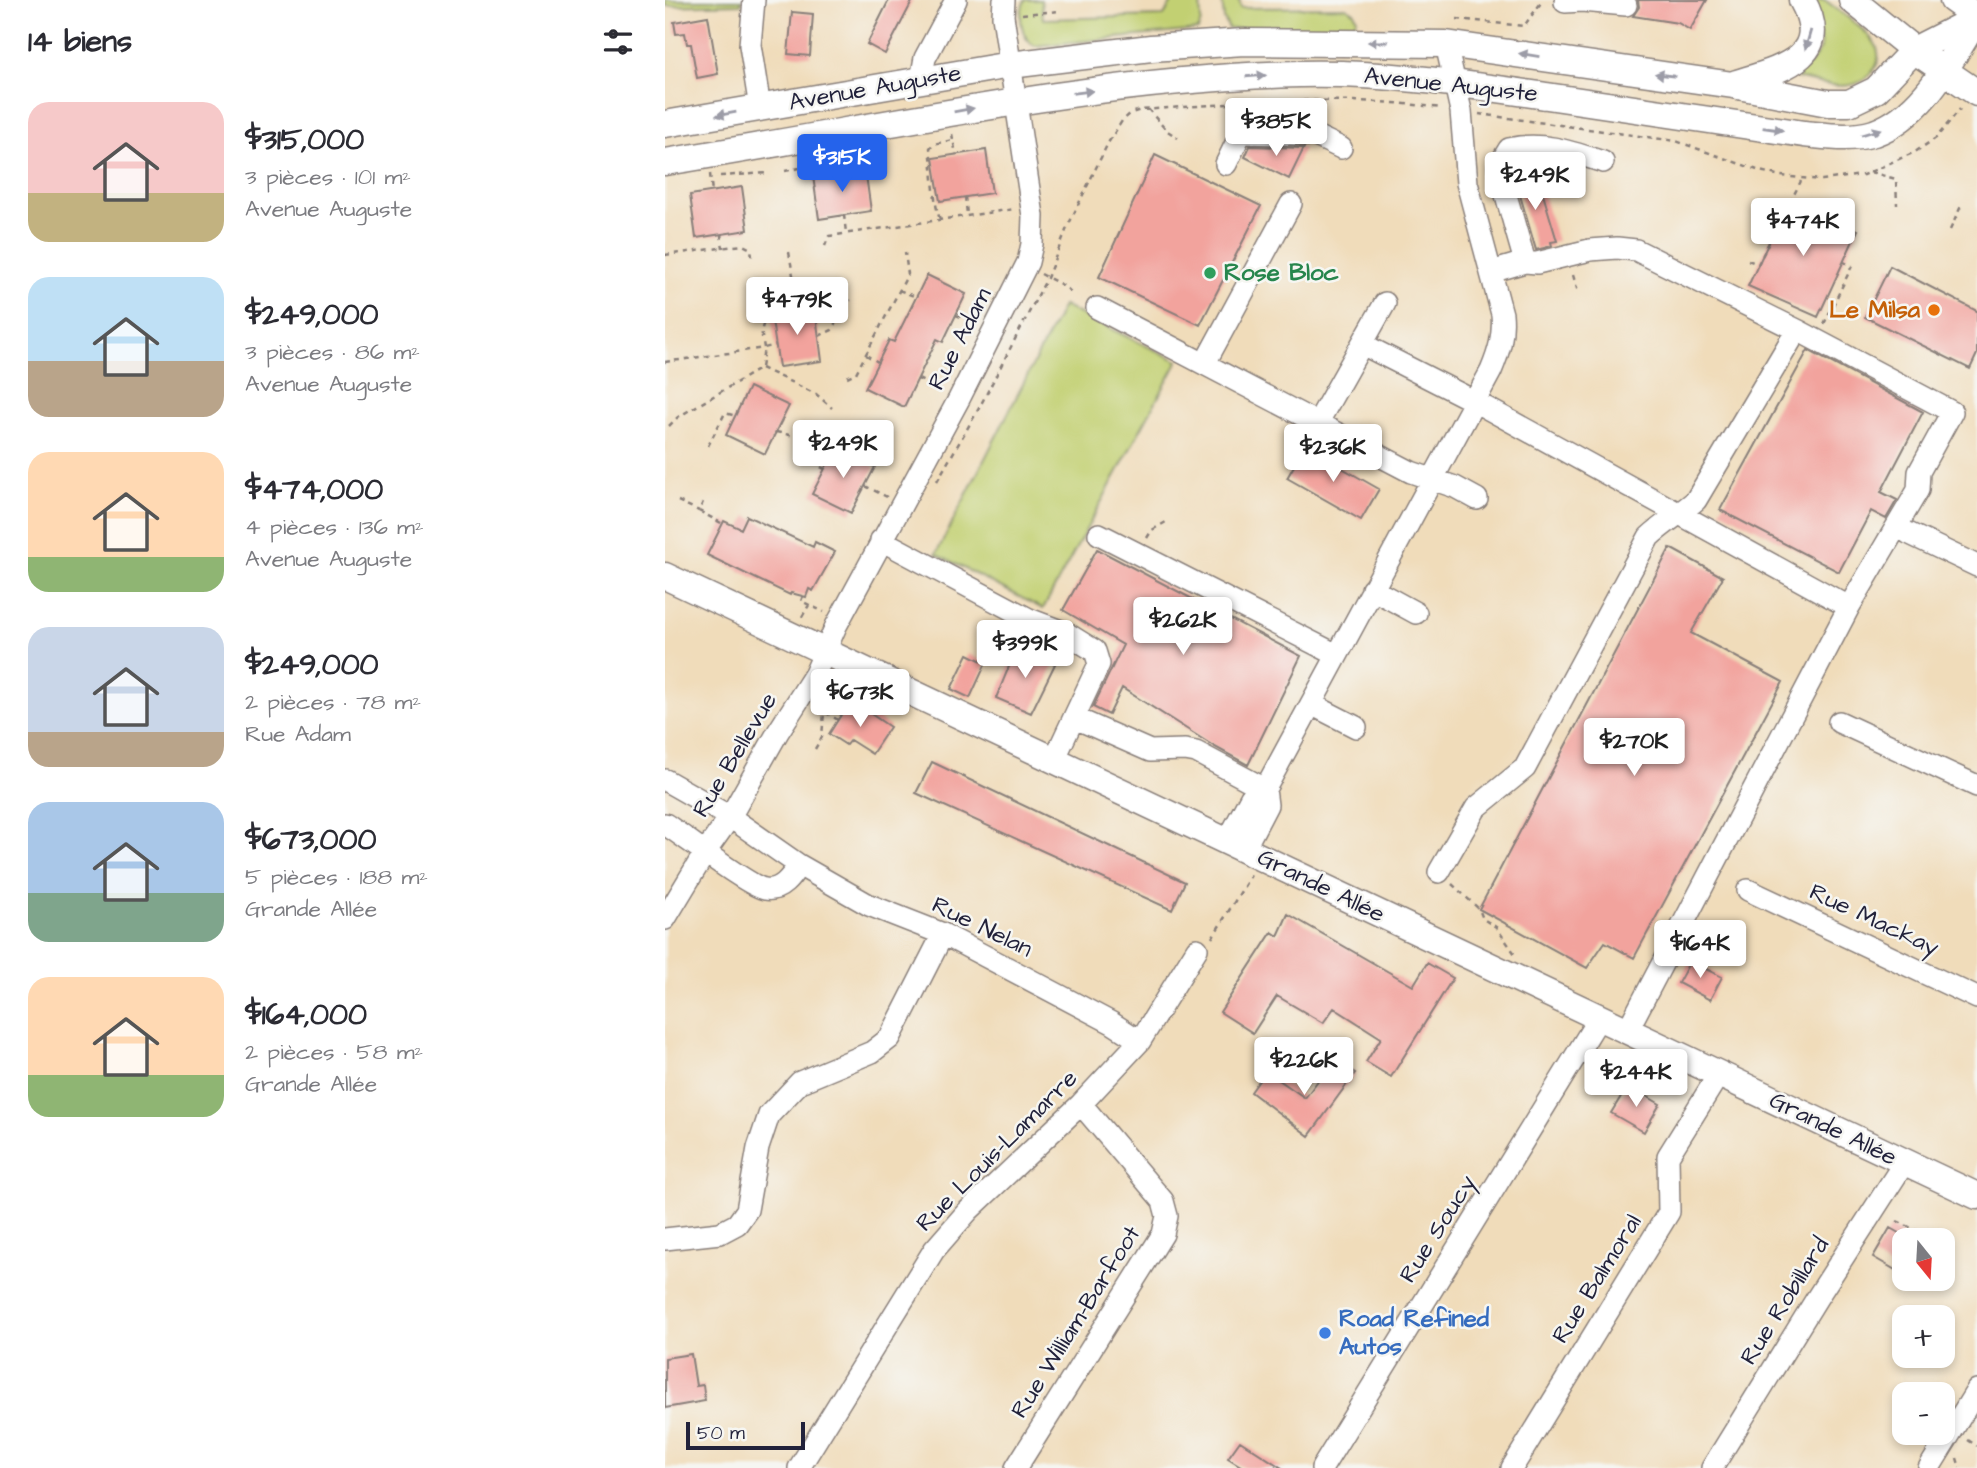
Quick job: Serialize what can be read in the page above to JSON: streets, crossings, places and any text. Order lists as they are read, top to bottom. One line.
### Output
{"streets":{"main road":["Avenue Auguste","Grande Allée"],"street":["Rue Adam","Rue Bellevue","Rue Mackay","Rue Nelan","Rue Louis-Lamarre","Rue Soucy","Rue Balmoral","Rue Robillard","Rue William-Barfoot"]},"crossings":[["Avenue Auguste","Rue Adam"],["Rue Adam","Rue Bellevue"],["Rue Adam","Grande Allée"],["Rue Bellevue","Grande Allée"],["Rue Bellevue","Rue Nelan"],["Grande Allée","Rue Soucy"],["Grande Allée","Rue Balmoral"],["Grande Allée","Rue Robillard"],["Rue Nelan","Rue Louis-Lamarre"],["Rue Louis-Lamarre","Rue William-Barfoot"]],"places":["Rose Bloc","Le Milsa","Road Refined Autos"],"scale_bar":"50 m","north":"bottom","page":{"heading":"14 biens","list":[{"name":"$315,000","note":"3 pièces · 101 m² · Avenue Auguste"},{"name":"$249,000","note":"3 pièces · 86 m² · Avenue Auguste"},{"name":"$474,000","note":"4 pièces · 136 m² · Avenue Auguste"},{"name":"$249,000","note":"2 pièces · 78 m² · Rue Adam"},{"name":"$673,000","note":"5 pièces · 188 m² · Grande Allée"},{"name":"$164,000","note":"2 pièces · 58 m² · Grande Allée"}],"price":["$385K","$315K","$249K","$474K","$479K","$249K","$236K","$262K","$399K","$673K","$270K","$164K","$226K","$244K"],"map_buttons":["+","−"],"scale":"50 m"}}
